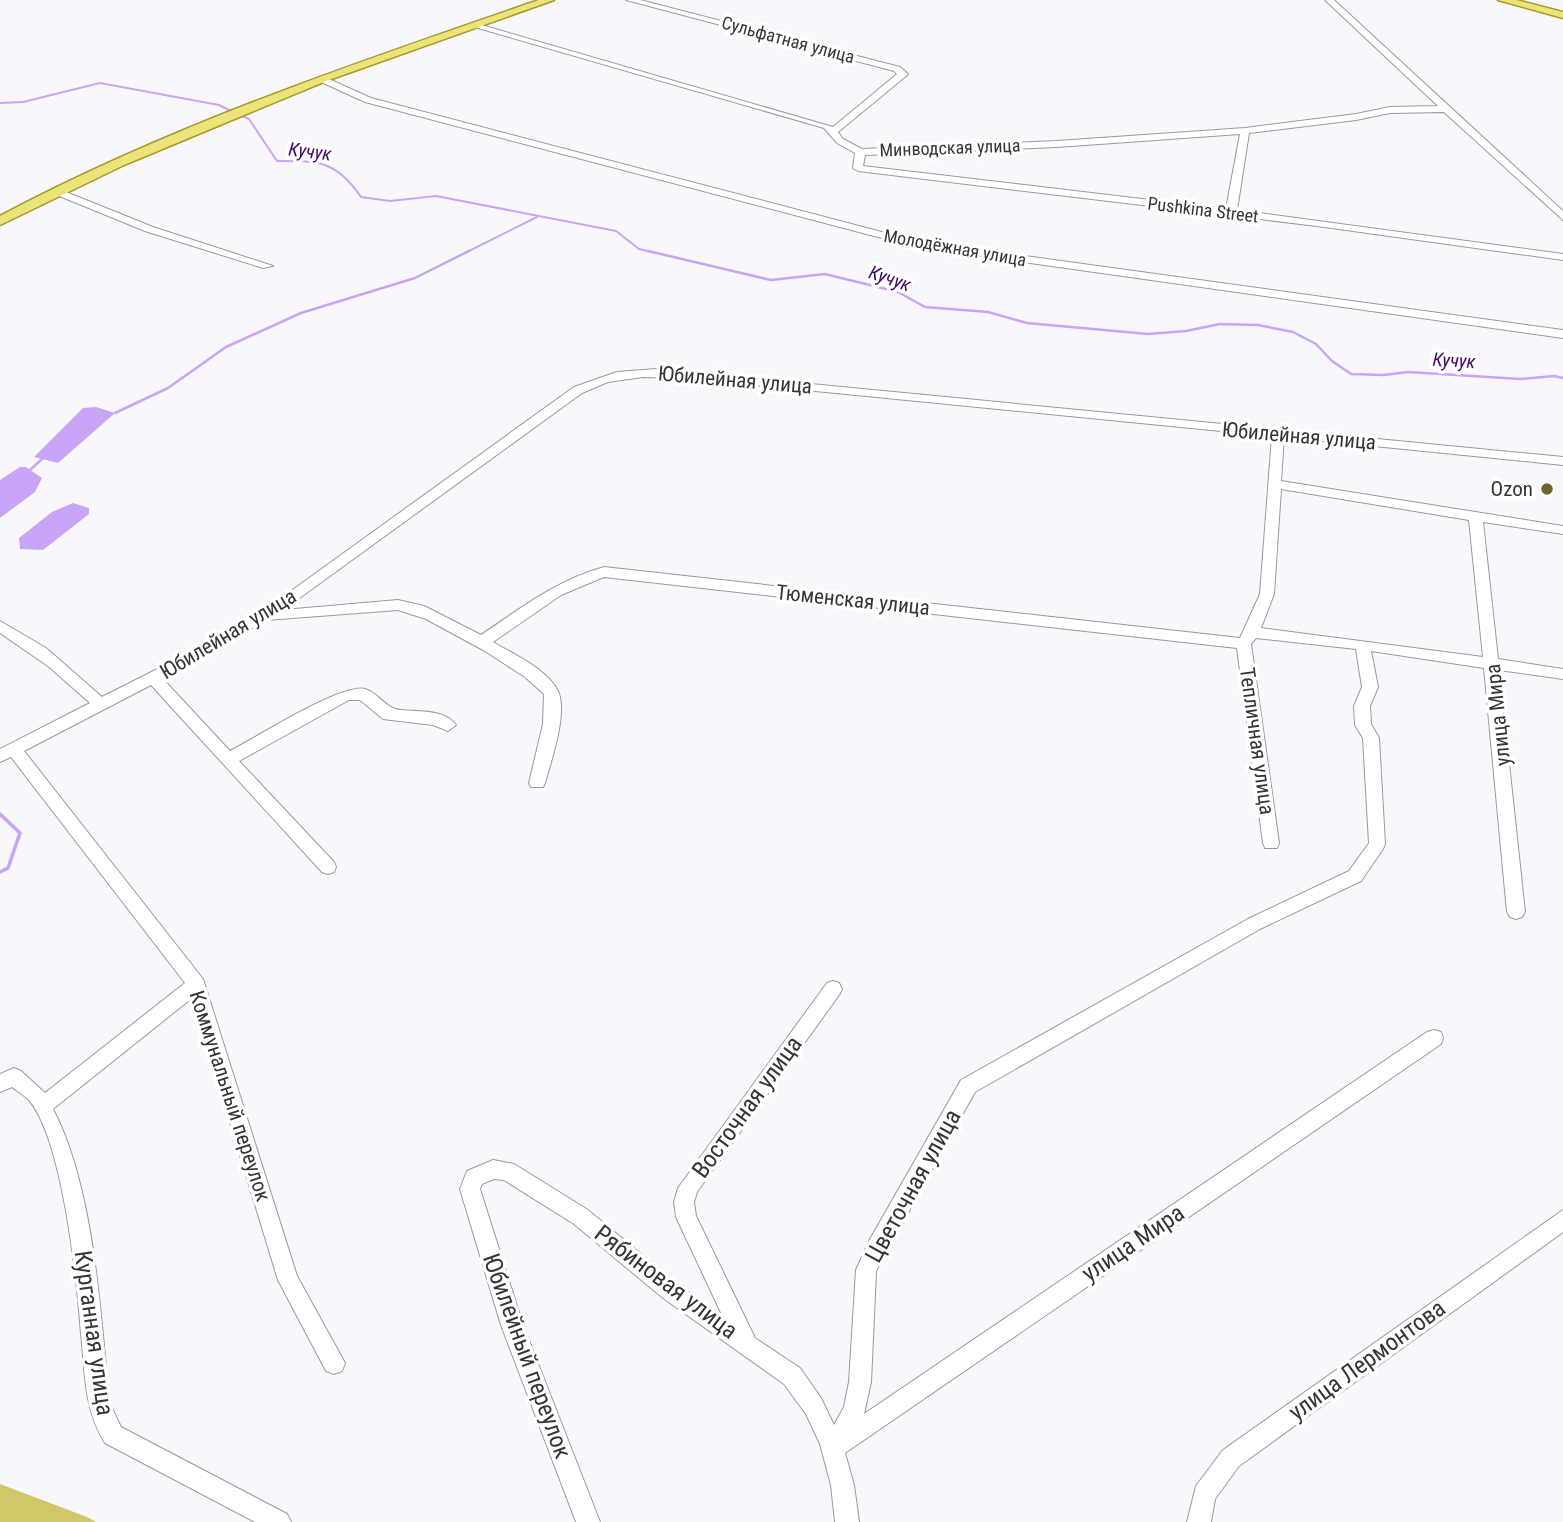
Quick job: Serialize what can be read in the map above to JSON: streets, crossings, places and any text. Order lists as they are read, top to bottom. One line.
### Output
{"streets":{"street":["Сульфатная улица","Минводская улица","Pushkina Street","Молодёжная улица","Юбилейная улица","Тюменская улица","улица Мира","Тепличная улица","Коммунальный переулок","Восточная улица","Цветочная улица","Рябиновая улица","Курганная улица","Юбилейный переулок","улица Лермонтова"]},"crossings":[["Сульфатная улица","Минводская улица"],["Минводская улица","Pushkina Street"],["Юбилейная улица","Тепличная улица"],["Юбилейная улица","Коммунальный переулок"],["Тюменская улица","улица Мира"],["Тюменская улица","Тепличная улица"],["Тюменская улица","Цветочная улица"],["улица Мира","Цветочная улица"],["улица Мира","Рябиновая улица"],["Восточная улица","Рябиновая улица"],["Цветочная улица","Рябиновая улица"],["Рябиновая улица","Юбилейный переулок"]],"water":["Кучук"],"places":["Ozon"]}
